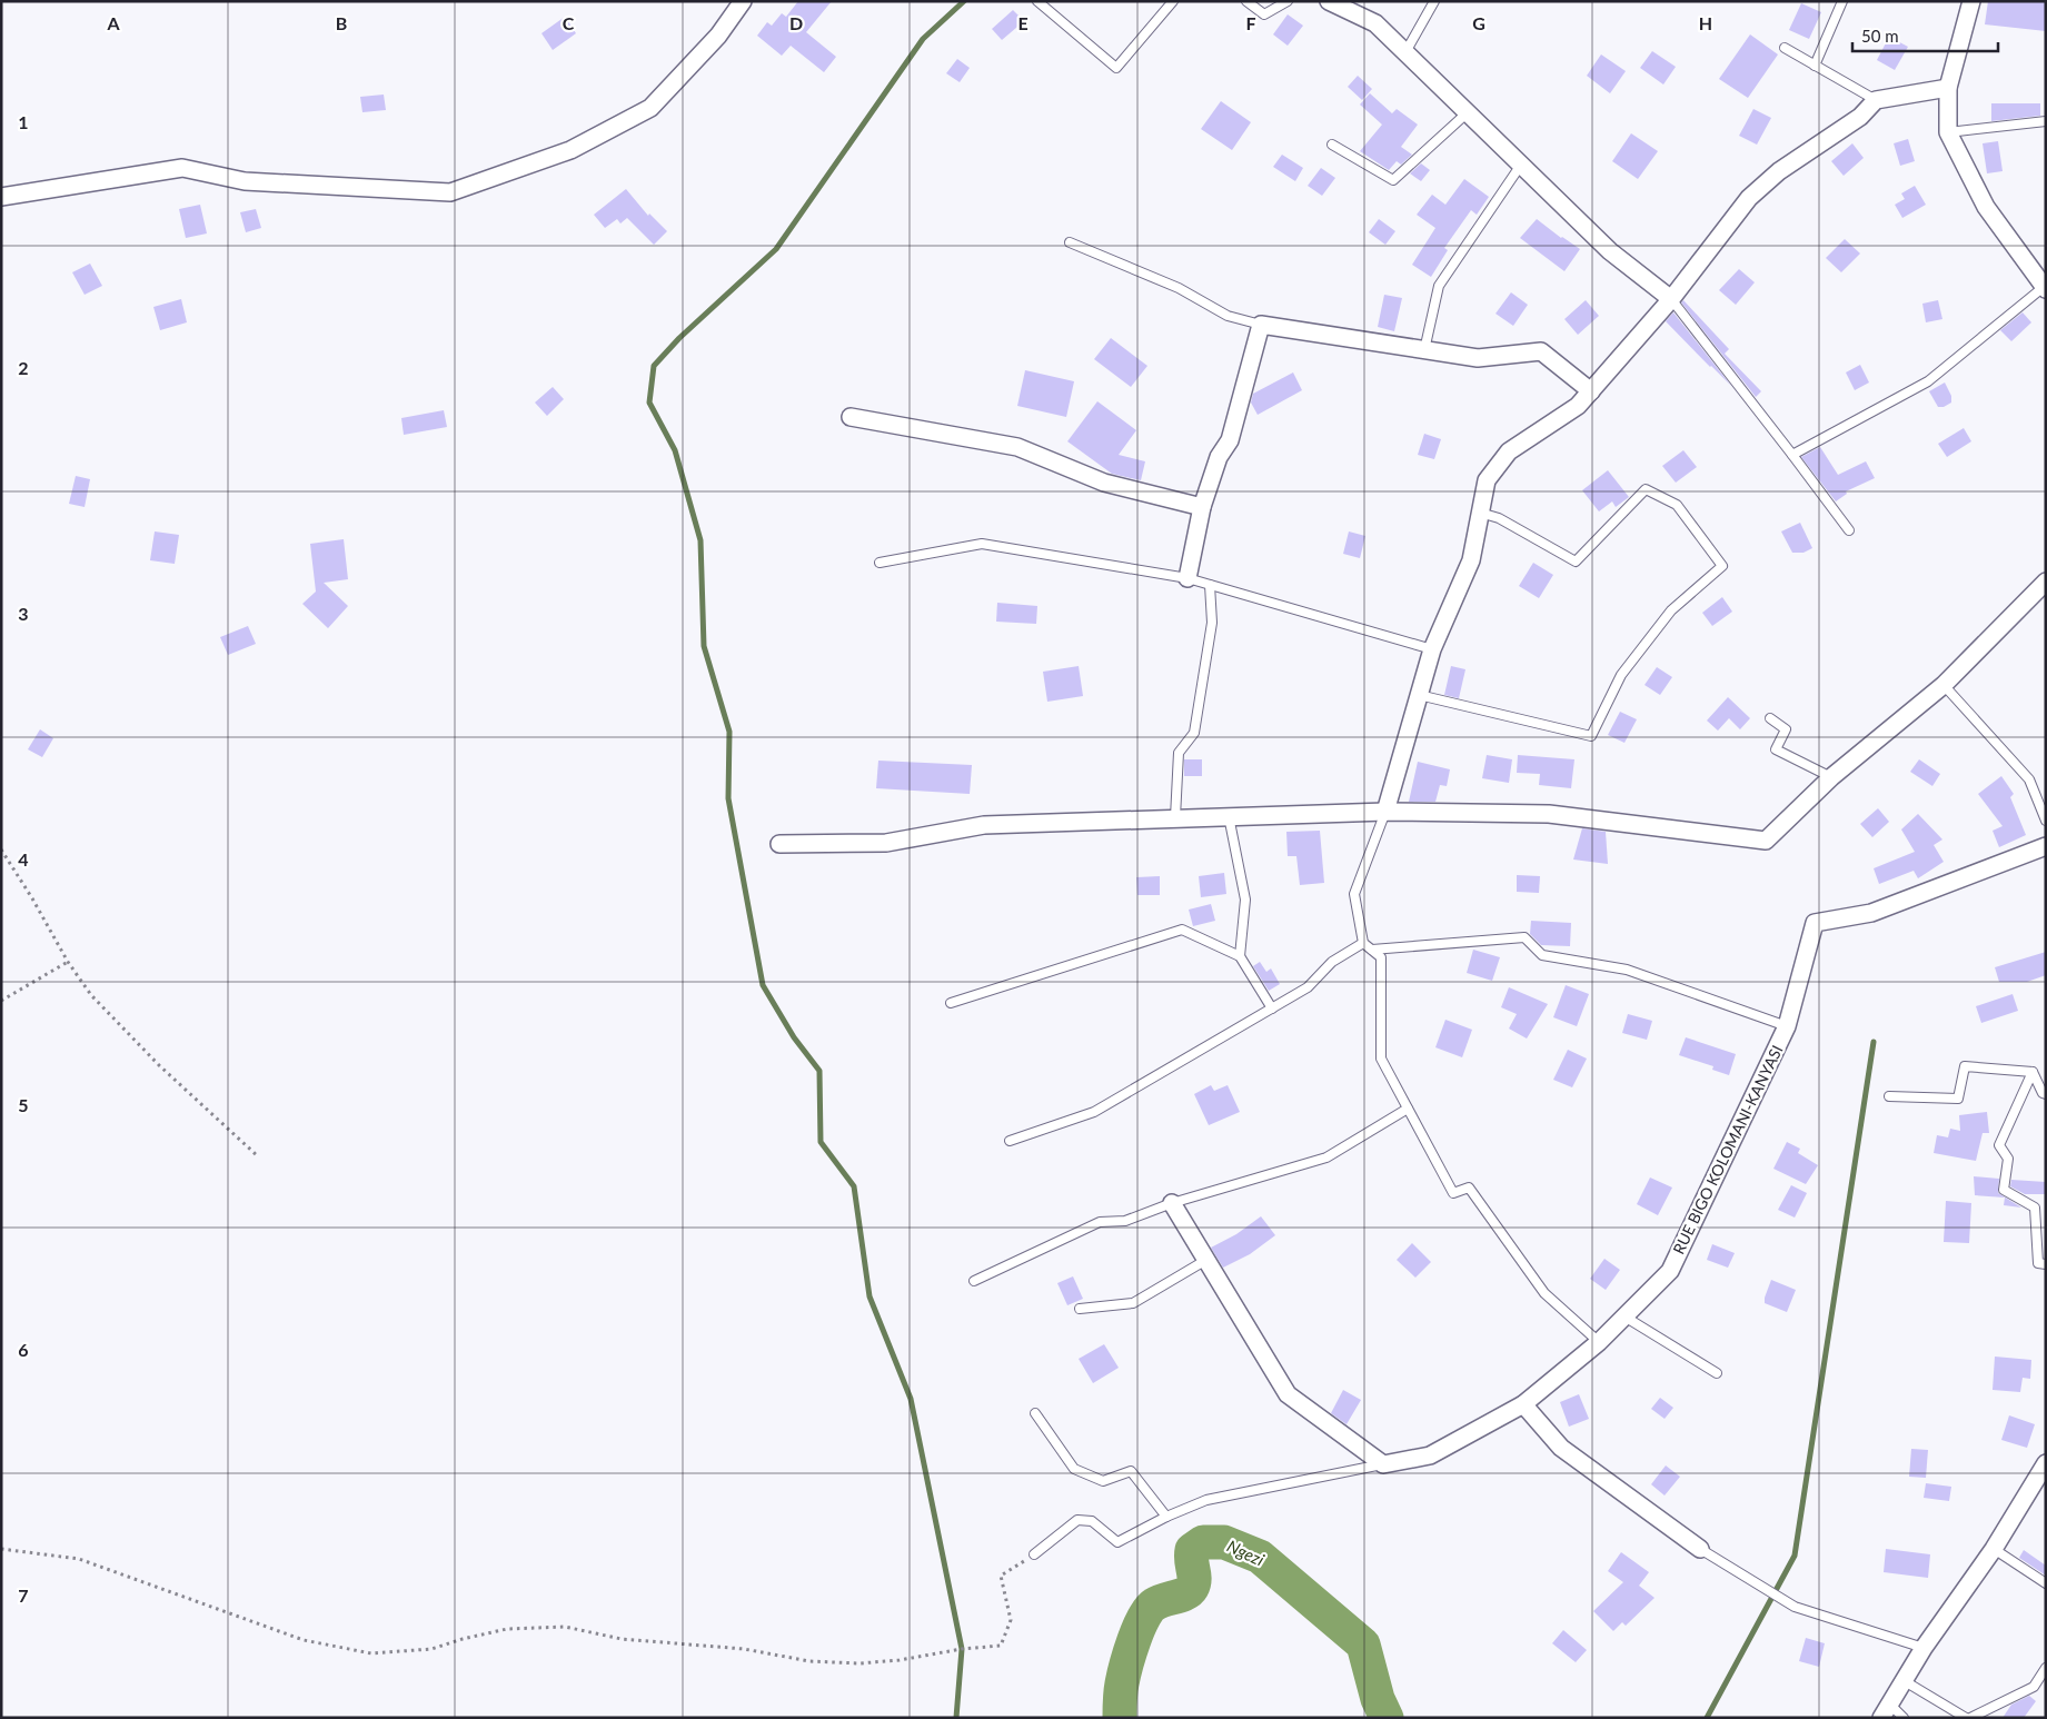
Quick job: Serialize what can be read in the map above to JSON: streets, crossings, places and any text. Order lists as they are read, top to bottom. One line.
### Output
{"streets":{"street":["RUE BIGO KOLOMANI-KANYASI"]},"water":["Ngezi"],"scale_bar":"50 m","grid":{"columns":["A","B","C","D","E","F","G","H"],"rows":["1","2","3","4","5","6","7"]}}
